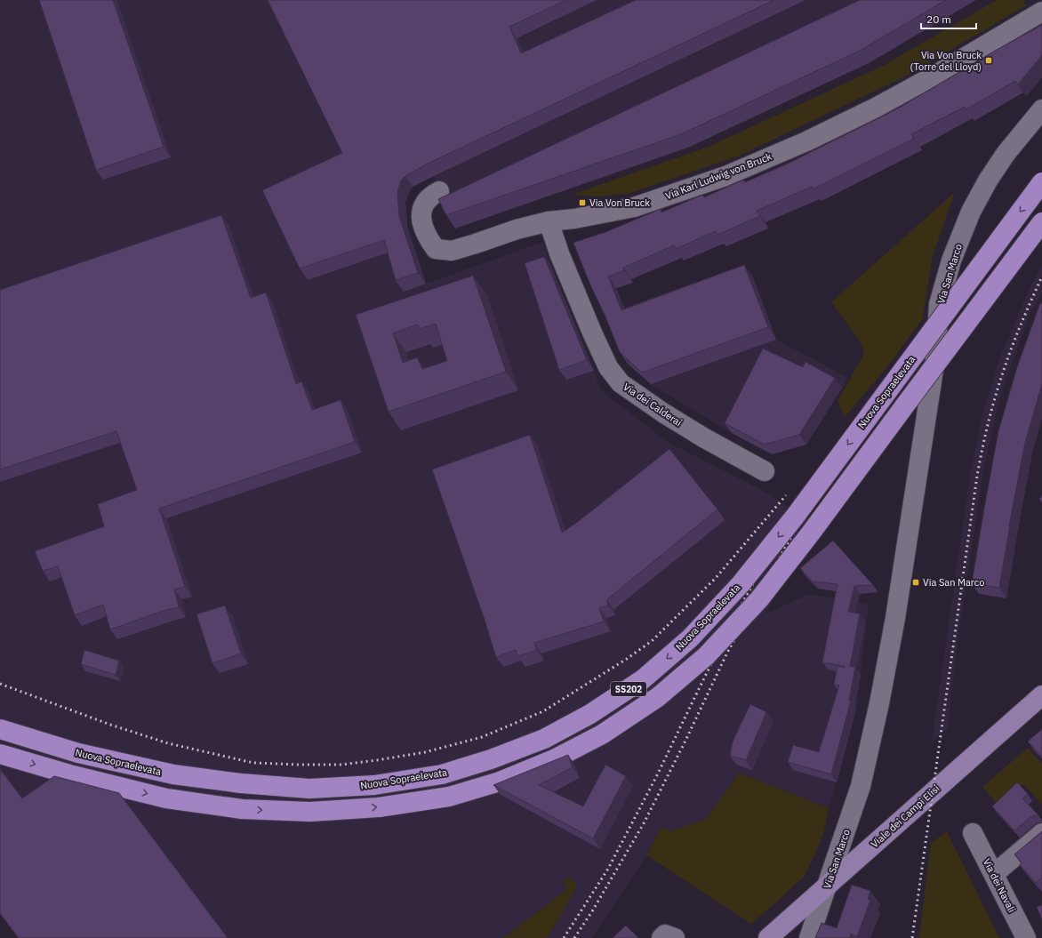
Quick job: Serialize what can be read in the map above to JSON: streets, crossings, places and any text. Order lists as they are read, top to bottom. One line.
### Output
{"streets":{"highway":["Nuova Sopraelevata","SS202"],"main road":["Viale dei Campi Elisi"],"street":["Via Karl Ludwig von Bruck","Via San Marco","Via dei Calderai","Via dei Navali"]},"crossings":[["Via Karl Ludwig von Bruck","Via dei Calderai"],["Via San Marco","Viale dei Campi Elisi"]],"one_way":["Nuova Sopraelevata"],"places":{"transit":["Via Von Bruck (Torre del Lloyd)","Via Von Bruck","Via San Marco"]},"scale_bar":"20 m"}
